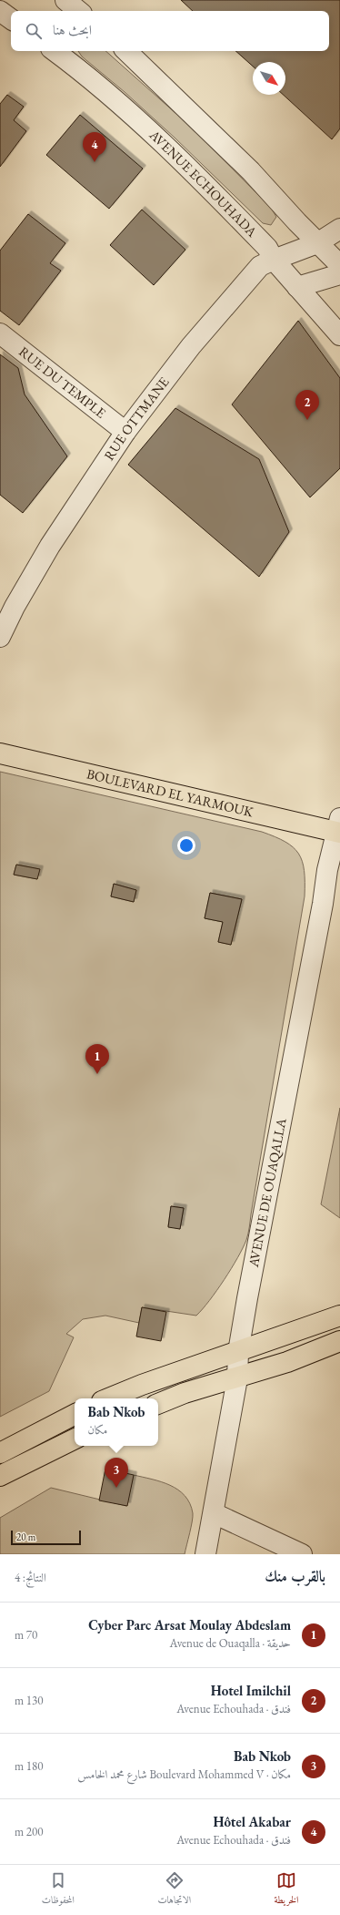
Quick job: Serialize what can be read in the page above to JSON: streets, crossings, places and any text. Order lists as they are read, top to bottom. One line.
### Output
{"streets":{"main road":["BOULEVARD EL YARMOUK"],"street":["AVENUE ECHOUHADA","RUE DU TEMPLE","RUE OTTMANE","AVENUE DE OUAQALLA"]},"crossings":[["AVENUE ECHOUHADA","RUE OTTMANE"],["RUE DU TEMPLE","RUE OTTMANE"],["BOULEVARD EL YARMOUK","AVENUE DE OUAQALLA"]],"scale_bar":"20 m","north":"bottom right","page":{"search":"ابحث هنا","pins":["4","2","1","3"],"popup":["Bab Nkob","مكان"],"scale":"20 m","heading":["بالقرب منك","النتائج: 4"],"list":[{"mark":"1","name":"Cyber Parc Arsat Moulay Abdeslam","note":"حديقة · Avenue de Ouaqalla","value":"70 m"},{"mark":"2","name":"Hotel Imilchil","note":"فندق · Avenue Echouhada","value":"130 m"},{"mark":"3","name":"Bab Nkob","note":"مكان · Boulevard Mohammed V شارع محمد الخامس","value":"180 m"},{"mark":"4","name":"Hôtel Akabar","note":"فندق · Avenue Echouhada","value":"200 m"}],"nav":["الخريطة","الاتجاهات","المحفوظات"]}}
